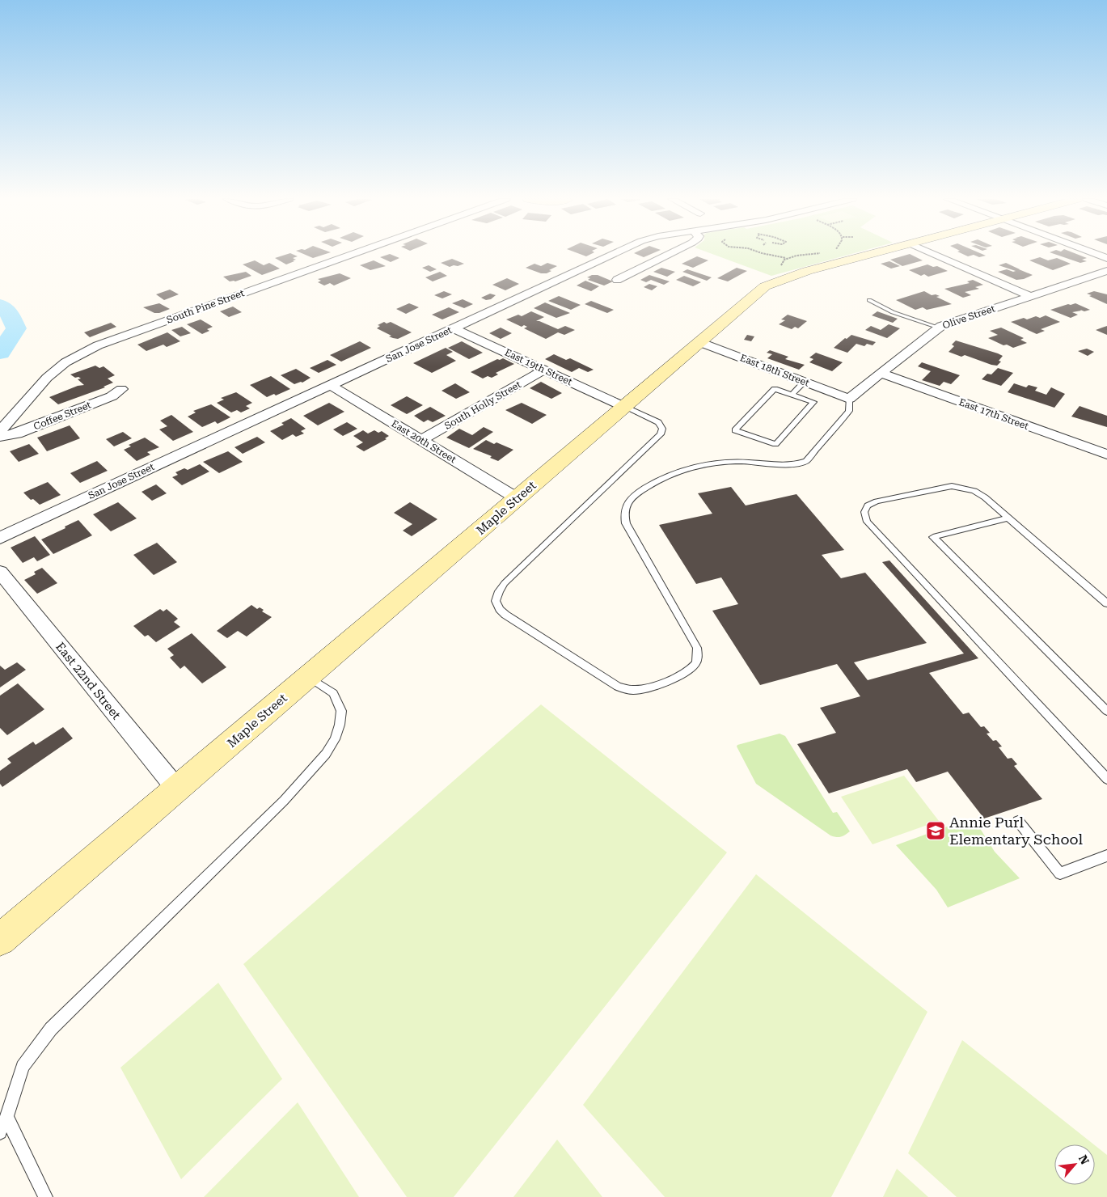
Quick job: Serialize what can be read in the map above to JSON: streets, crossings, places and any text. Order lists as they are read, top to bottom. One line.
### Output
{"streets":{"street":["South Pine Street","Olive Street","San Jose Street","East 19th Street","East 18th Street","South Holly Street","East 17th Street","Coffee Street","East 20th Street","Maple Street","East 22nd Street"]},"crossings":[["Olive Street","East 18th Street"],["Olive Street","East 17th Street"],["San Jose Street","East 19th Street"],["San Jose Street","East 20th Street"],["East 19th Street","South Holly Street"],["East 19th Street","Maple Street"],["East 18th Street","Maple Street"],["South Holly Street","East 20th Street"],["East 20th Street","Maple Street"],["Maple Street","East 22nd Street"]],"places":{"school or university":["Annie Purl Elementary School"]},"north":"top right"}
